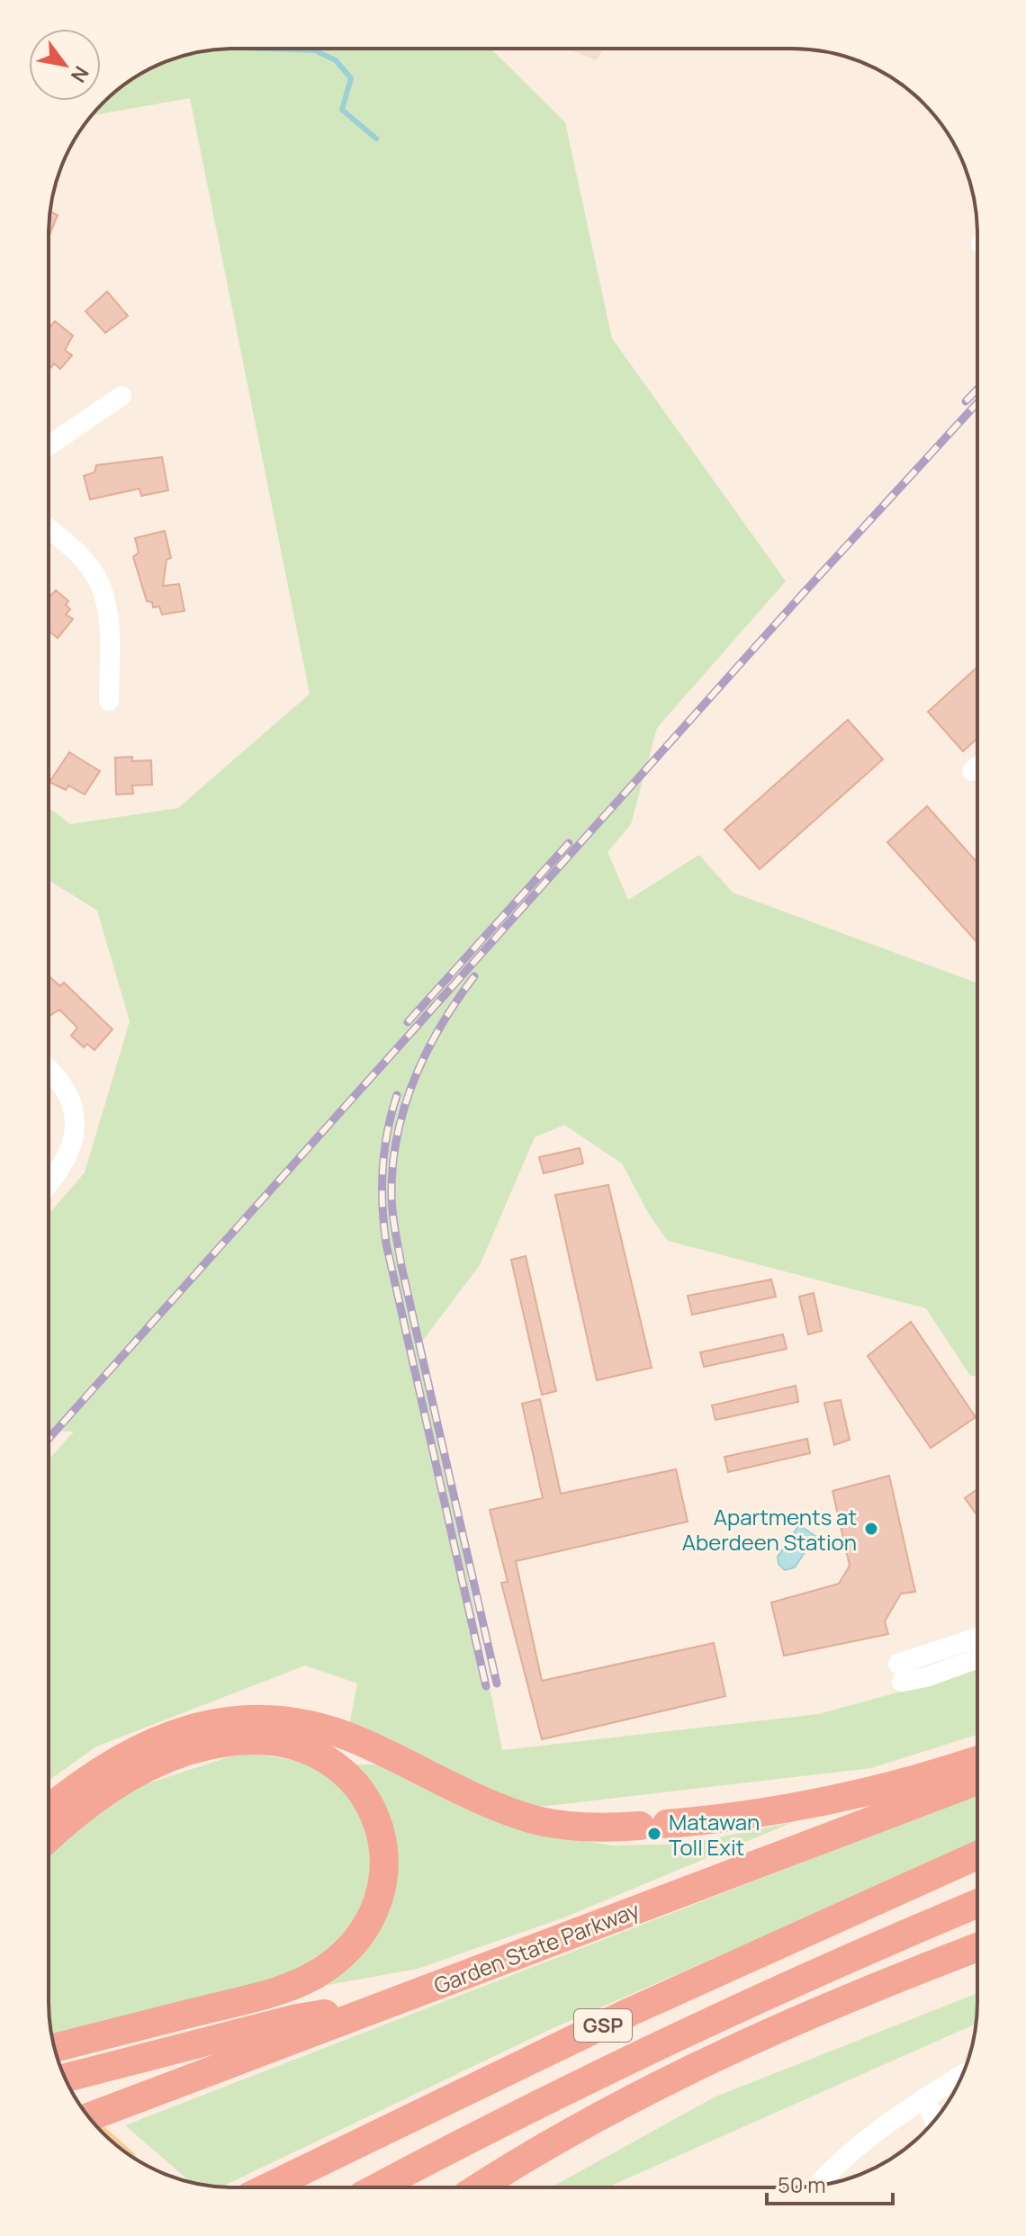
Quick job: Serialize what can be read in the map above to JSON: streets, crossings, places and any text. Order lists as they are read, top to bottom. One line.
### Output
{"streets":{"highway":["Garden State Parkway","GSP"]},"places":["Apartments at Aberdeen Station","Matawan Toll Exit"],"scale_bar":"50 m","north":"bottom right"}
